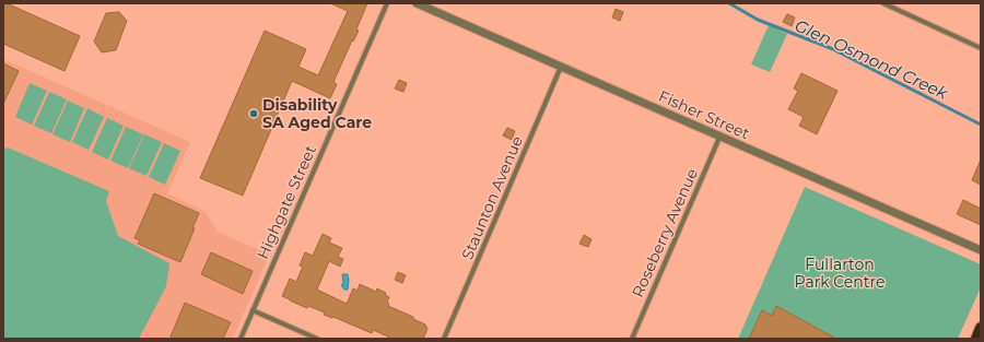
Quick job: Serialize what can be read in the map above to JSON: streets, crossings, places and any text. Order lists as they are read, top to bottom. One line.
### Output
{"streets":{"street":["Fisher Street","Staunton Avenue","Highgate Street","Roseberry Avenue"]},"crossings":[["Fisher Street","Staunton Avenue"],["Fisher Street","Roseberry Avenue"]],"water":["Glen Osmond Creek"],"parks":["Fullarton Park Centre"],"places":["Disability SA Aged Care"]}
